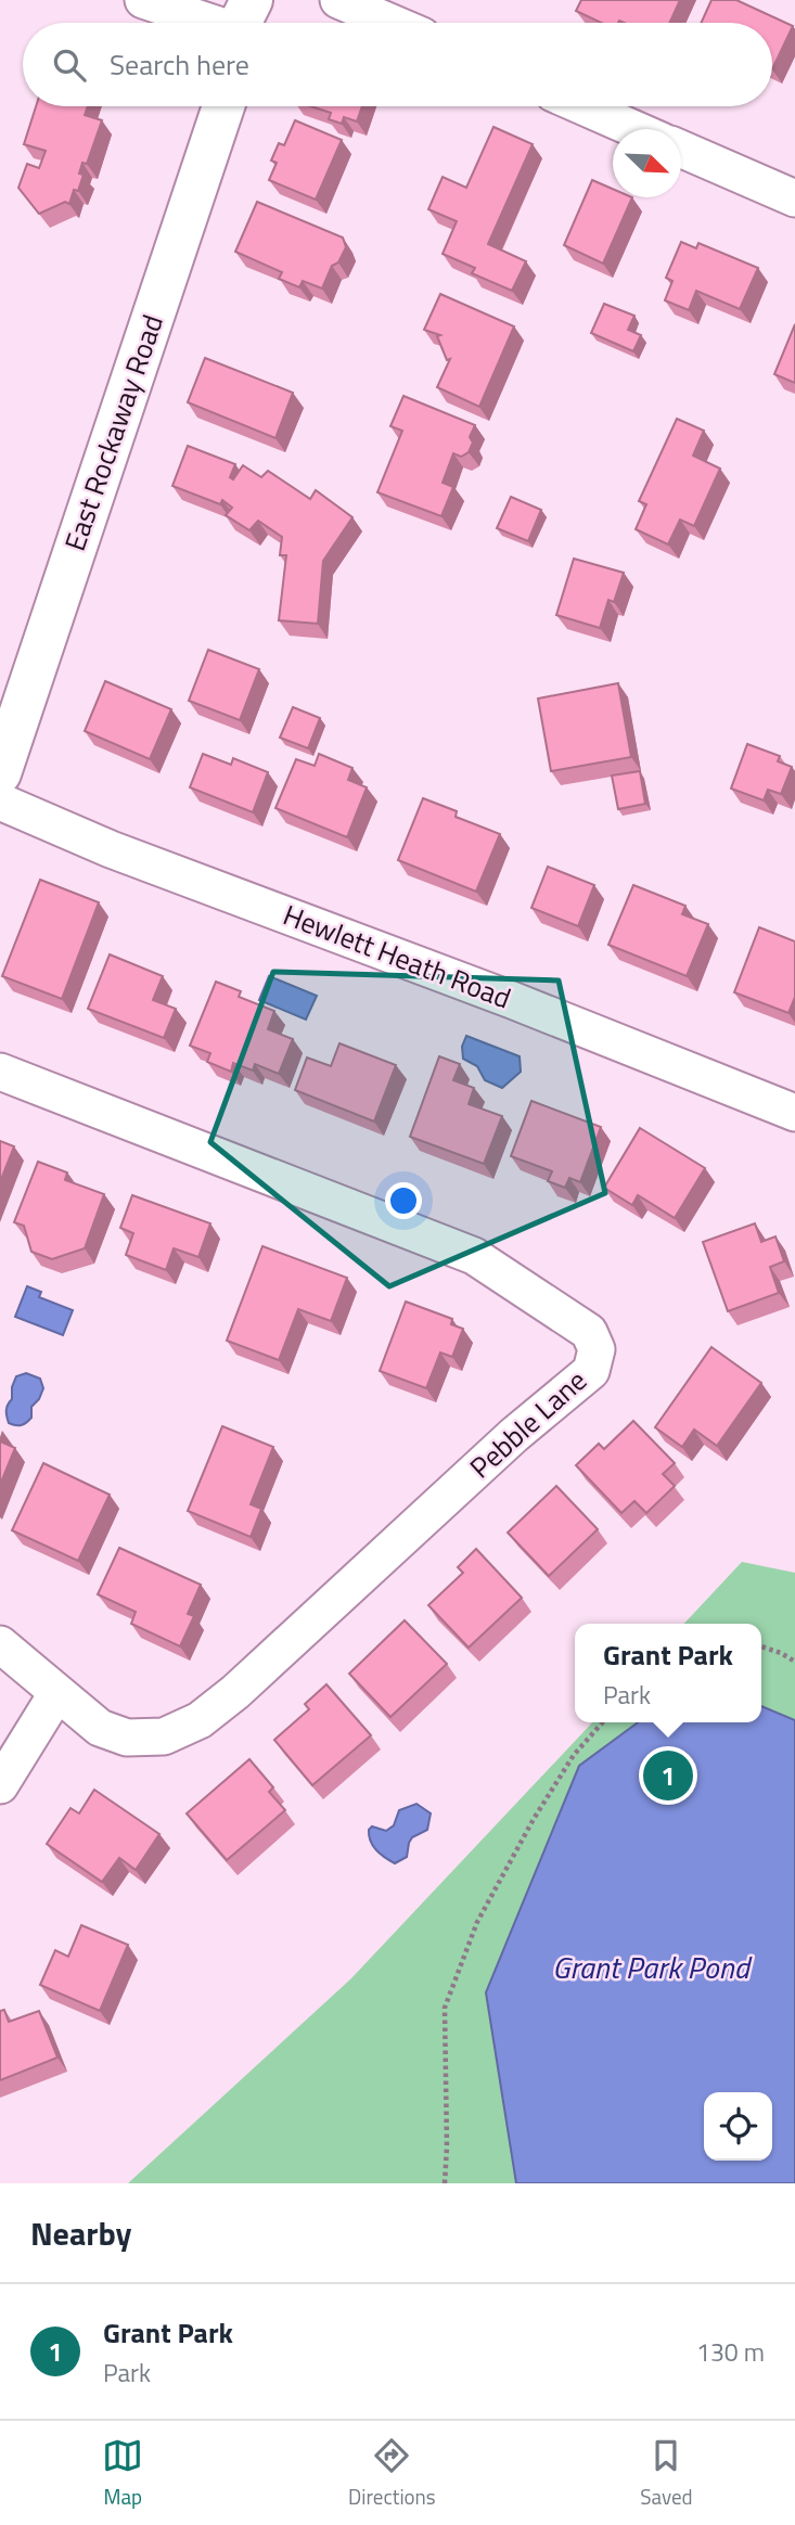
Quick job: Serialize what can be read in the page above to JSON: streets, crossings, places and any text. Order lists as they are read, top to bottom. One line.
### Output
{"streets":{"main road":["East Rockaway Road"],"street":["Hewlett Heath Road","Pebble Lane"]},"water":["Grant Park Pond"],"north":"bottom right","page":{"search":"Search here","popup":["Grant Park","Park"],"pins":"1","heading":"Nearby","list":[{"mark":"1","name":"Grant Park","note":"Park","value":"130 m"}],"nav":["Map","Directions","Saved"]}}
